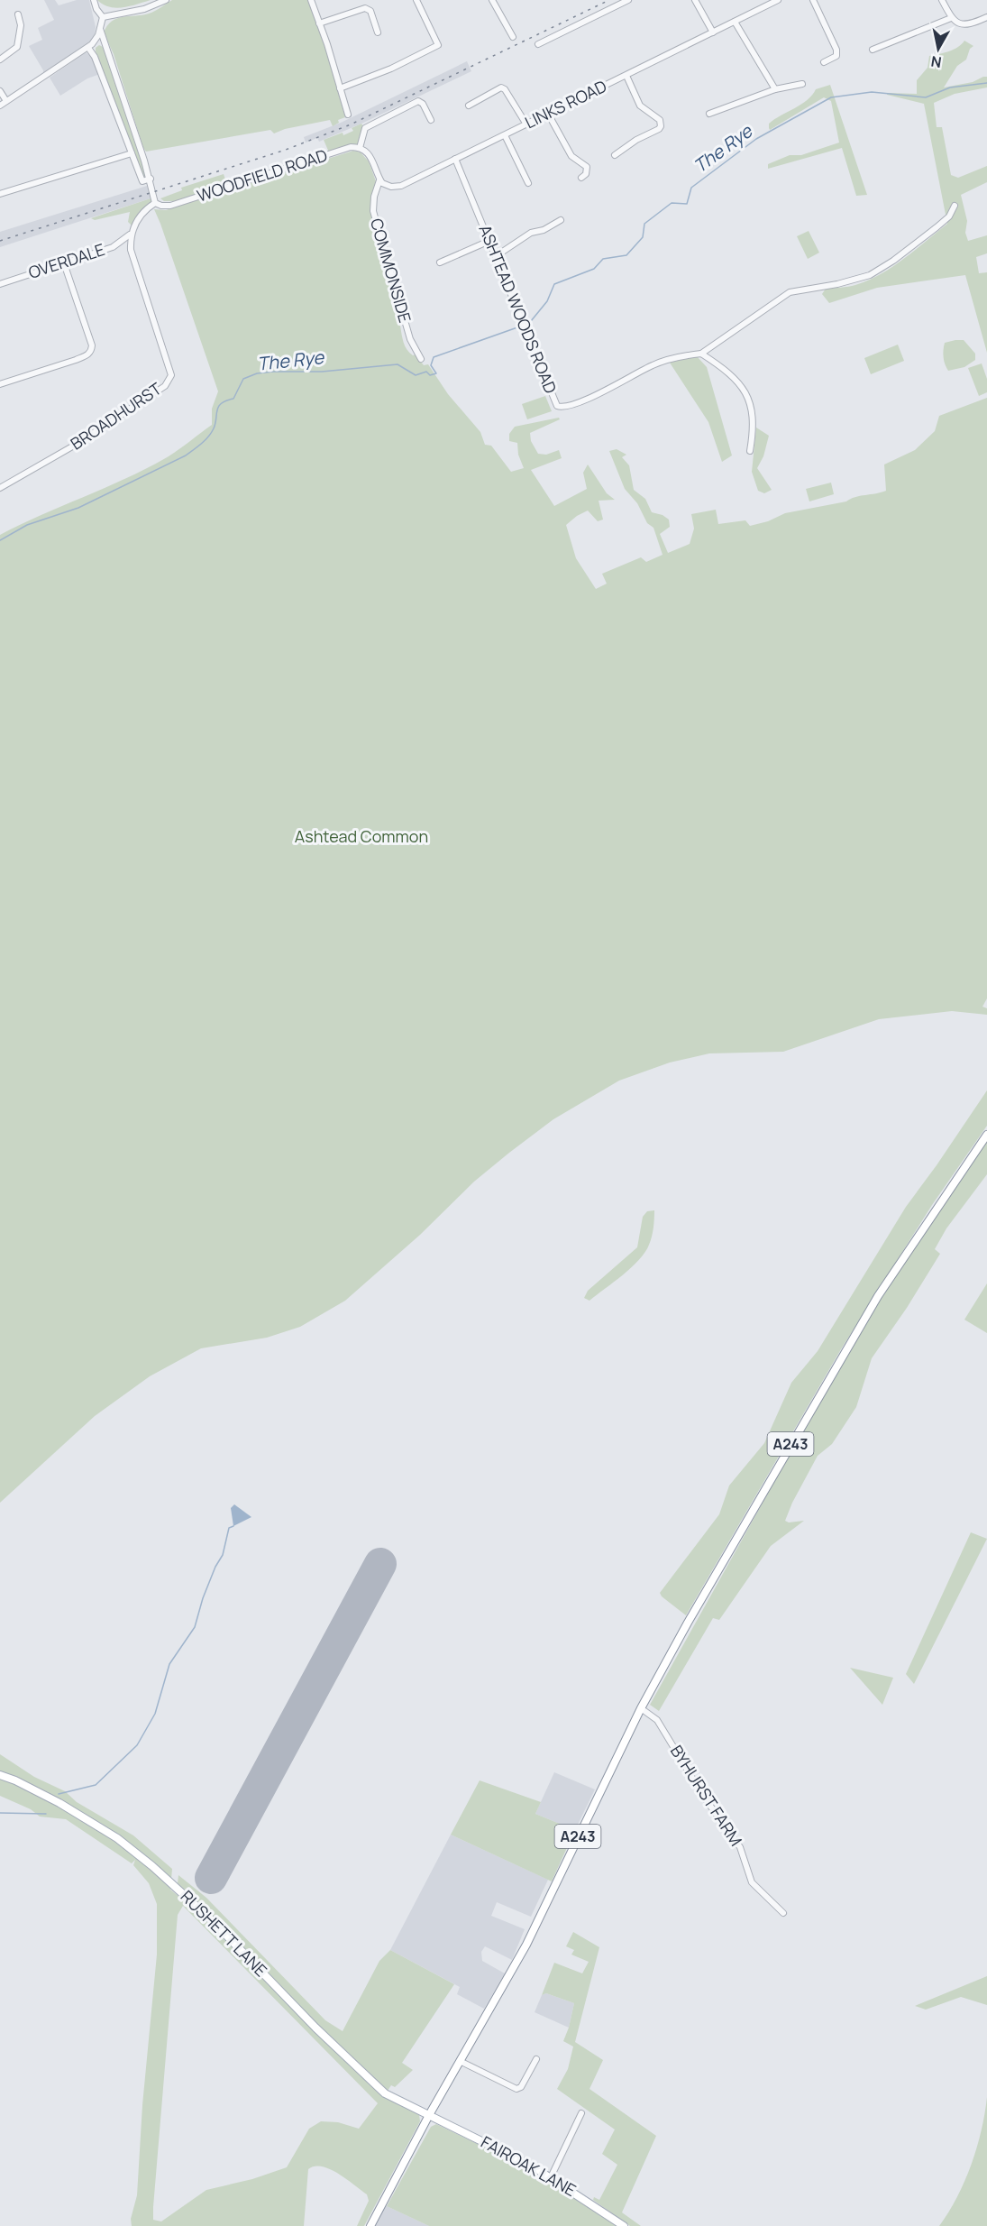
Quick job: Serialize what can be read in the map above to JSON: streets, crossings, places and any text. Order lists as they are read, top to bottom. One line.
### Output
{"streets":{"highway":["A243"],"main road":["RUSHETT LANE","FAIROAK LANE"],"street":["LINKS ROAD","WOODFIELD ROAD","OVERDALE","COMMONSIDE","ASHTEAD WOODS ROAD","BROADHURST","BYHURST FARM"]},"crossings":[["LINKS ROAD","COMMONSIDE"],["LINKS ROAD","ASHTEAD WOODS ROAD"],["OVERDALE","BROADHURST"],["A243","BYHURST FARM"],["A243","RUSHETT LANE"],["A243","FAIROAK LANE"],["RUSHETT LANE","FAIROAK LANE"]],"water":["The Rye"],"parks":["Ashtead Common"],"north":"bottom"}
